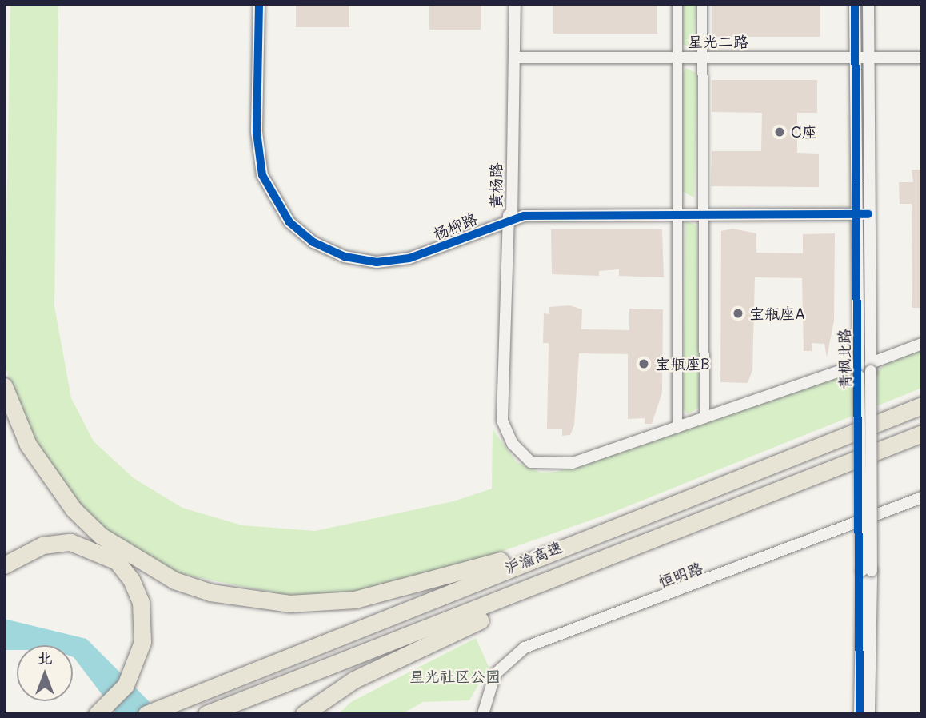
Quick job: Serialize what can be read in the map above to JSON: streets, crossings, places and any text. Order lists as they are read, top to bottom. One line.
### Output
{"streets":{"highway":["沪渝高速"],"street":["星光二路","黄杨路","杨柳路","青枫北路","恒明路"]},"crossings":[["星光二路","黄杨路"],["星光二路","青枫北路"],["黄杨路","杨柳路"],["杨柳路","青枫北路"]],"parks":["星光社区公园"],"places":["C座","宝瓶座A","宝瓶座B"],"north":"top"}
